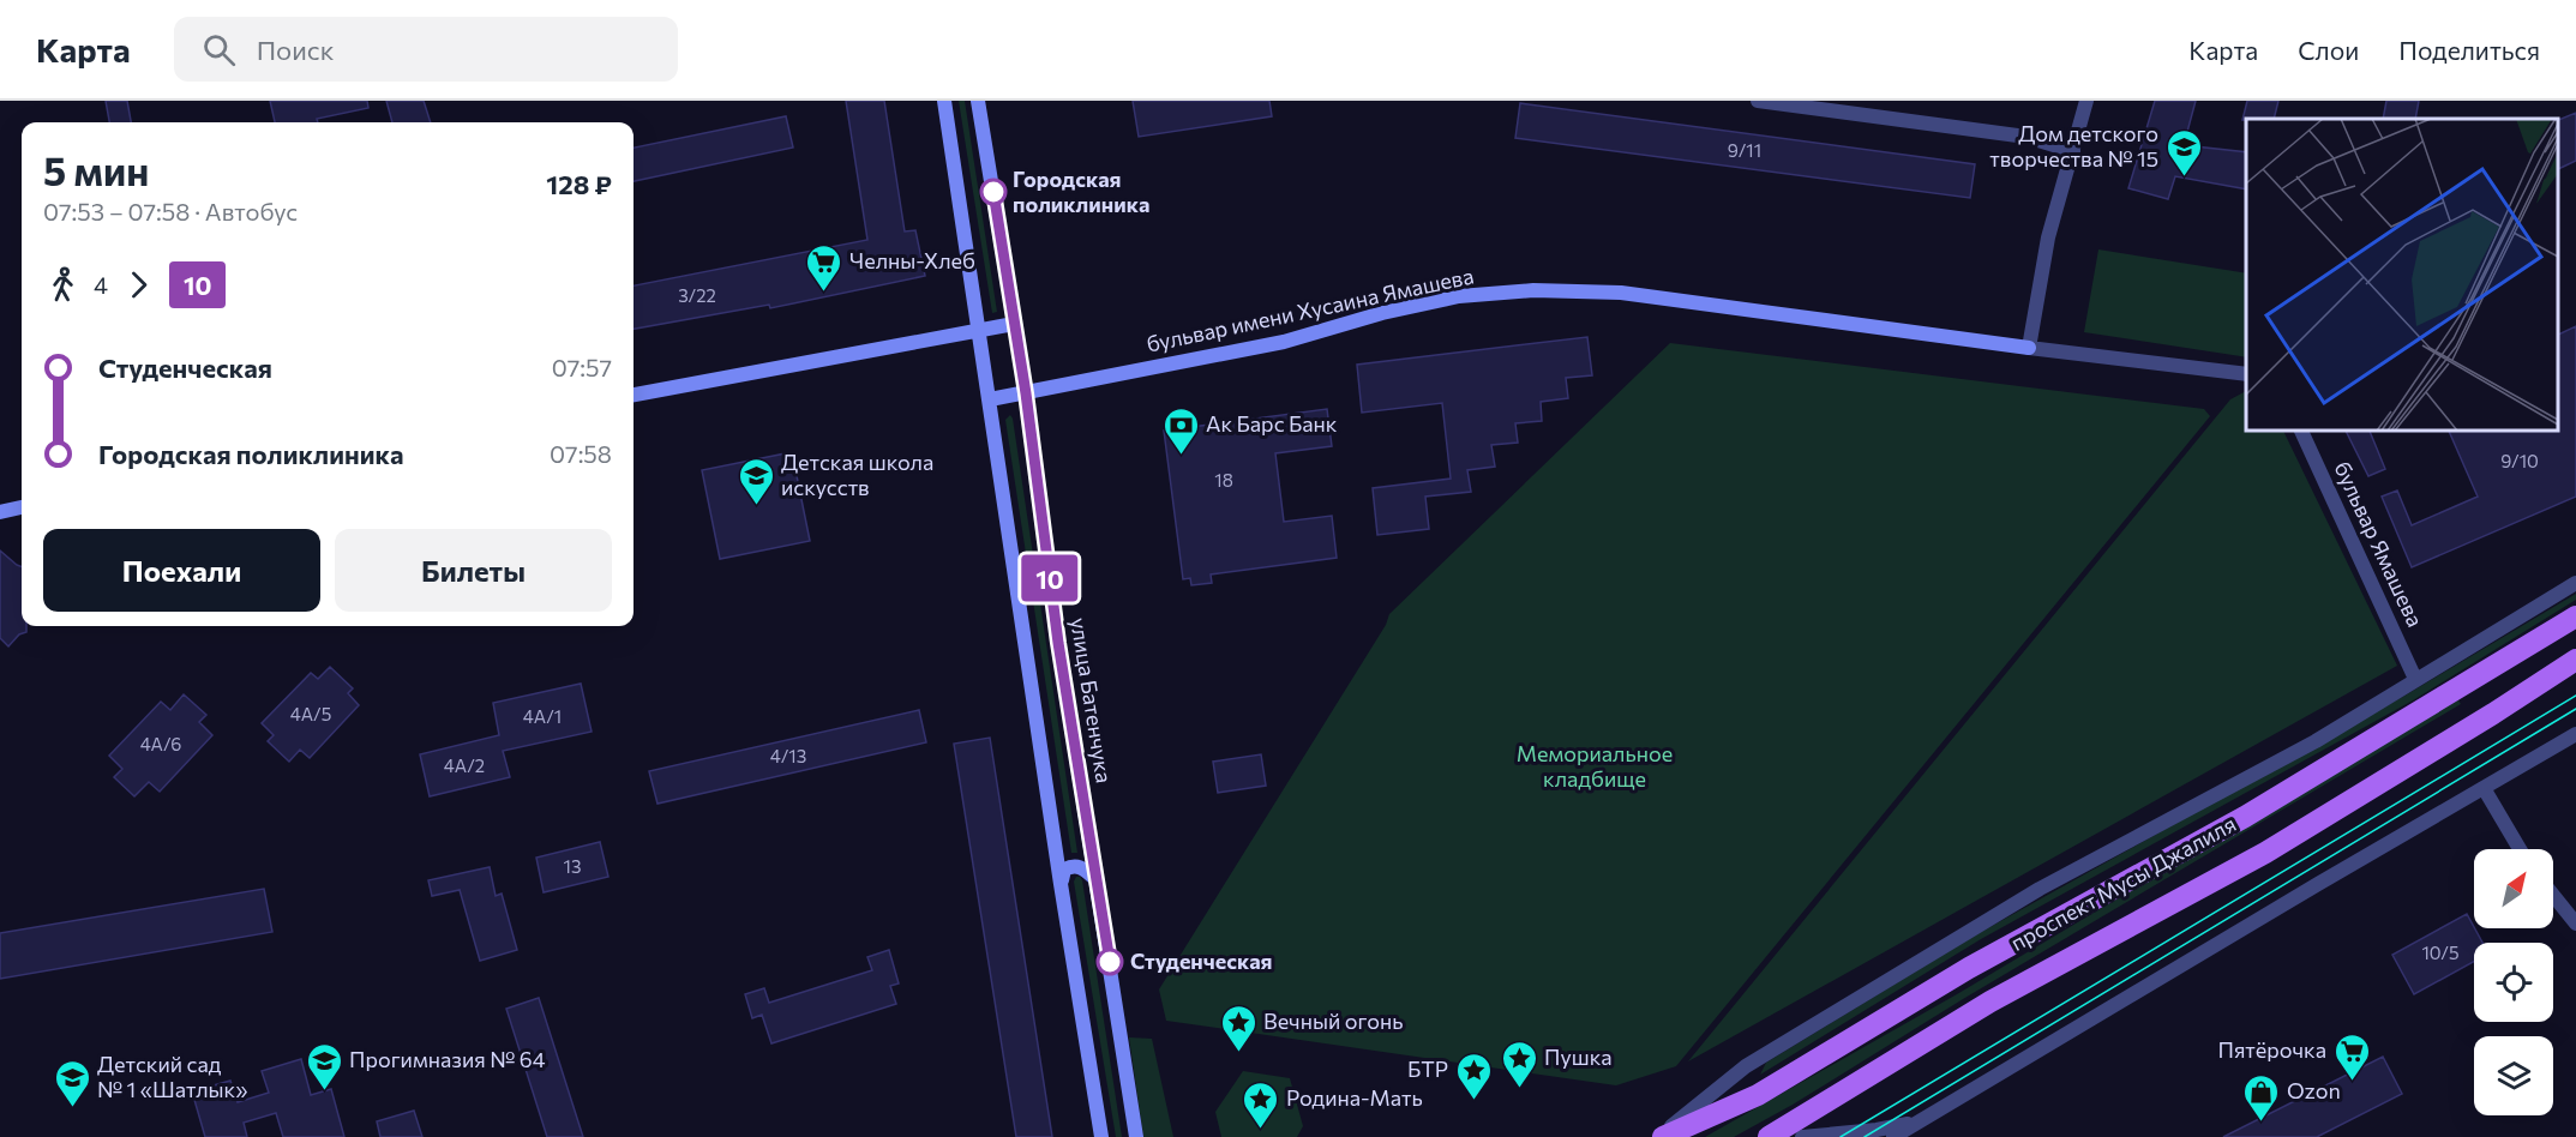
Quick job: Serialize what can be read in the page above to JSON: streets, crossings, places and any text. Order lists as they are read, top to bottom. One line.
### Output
{"streets":{"main road":["бульвар имени Хусаина Ямашева","улица Батенчука","проспект Мусы Джалиля"],"street":["бульвар Ямашева"]},"crossings":[["бульвар имени Хусаина Ямашева","улица Батенчука"]],"parks":["Мемориальное кладбище"],"places":{"school or university":["Дом детского творчества № 15","Детская школа искусств","Прогимназия № 64","Детский сад № 1 «Шатлык»"],"other":["Городская поликлиника","Студенческая"],"supermarket":["Челны-Хлеб","Пятёрочка"],"bank":["Ак Барс Банк"],"place":["Вечный огонь","Пушка","БТР","Родина-Мать"],"shop":["Ozon"]},"lines":["bus line 10"],"house_numbers":["9/11","3/22","9/10","18","4А/5","4А/1","4А/6","4/13","4А/2","13","10/5"],"north":"top right","page":{"header":"Карта","search":"Поиск","nav":["Карта","Слои","Поделиться"],"on_map":"10","heading":["5 мин","07:53 – 07:58 · Автобус","128 ₽"],"legs":["4","10"],"list":[{"name":"Студенческая","value":"07:57"},{"name":"Городская поликлиника","value":"07:58"}],"buttons":["Поехали","Билеты"]}}
